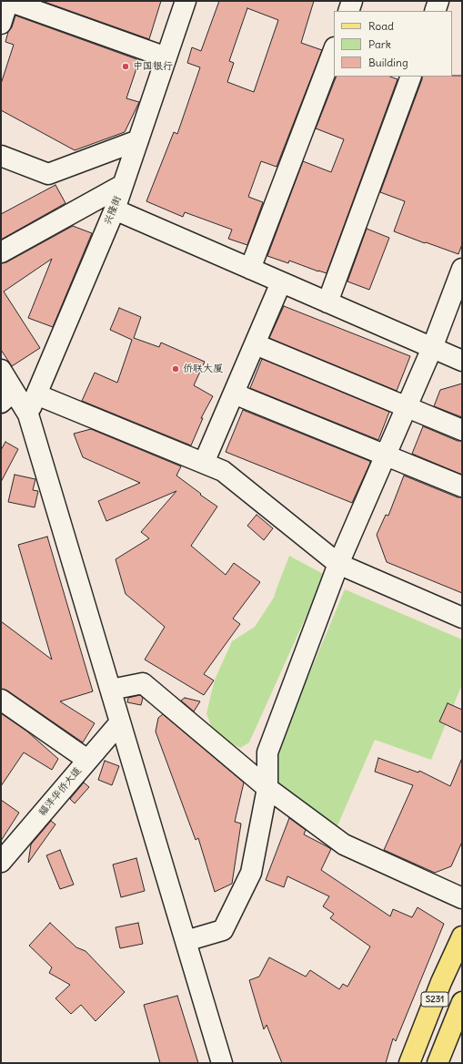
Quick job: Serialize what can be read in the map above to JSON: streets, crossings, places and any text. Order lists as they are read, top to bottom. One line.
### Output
{"streets":{"main road":["S231"],"street":["兴隆街","福洋华侨大道"]},"places":["中国银行","侨联大厦"],"legend":["Road","Park","Building"]}
